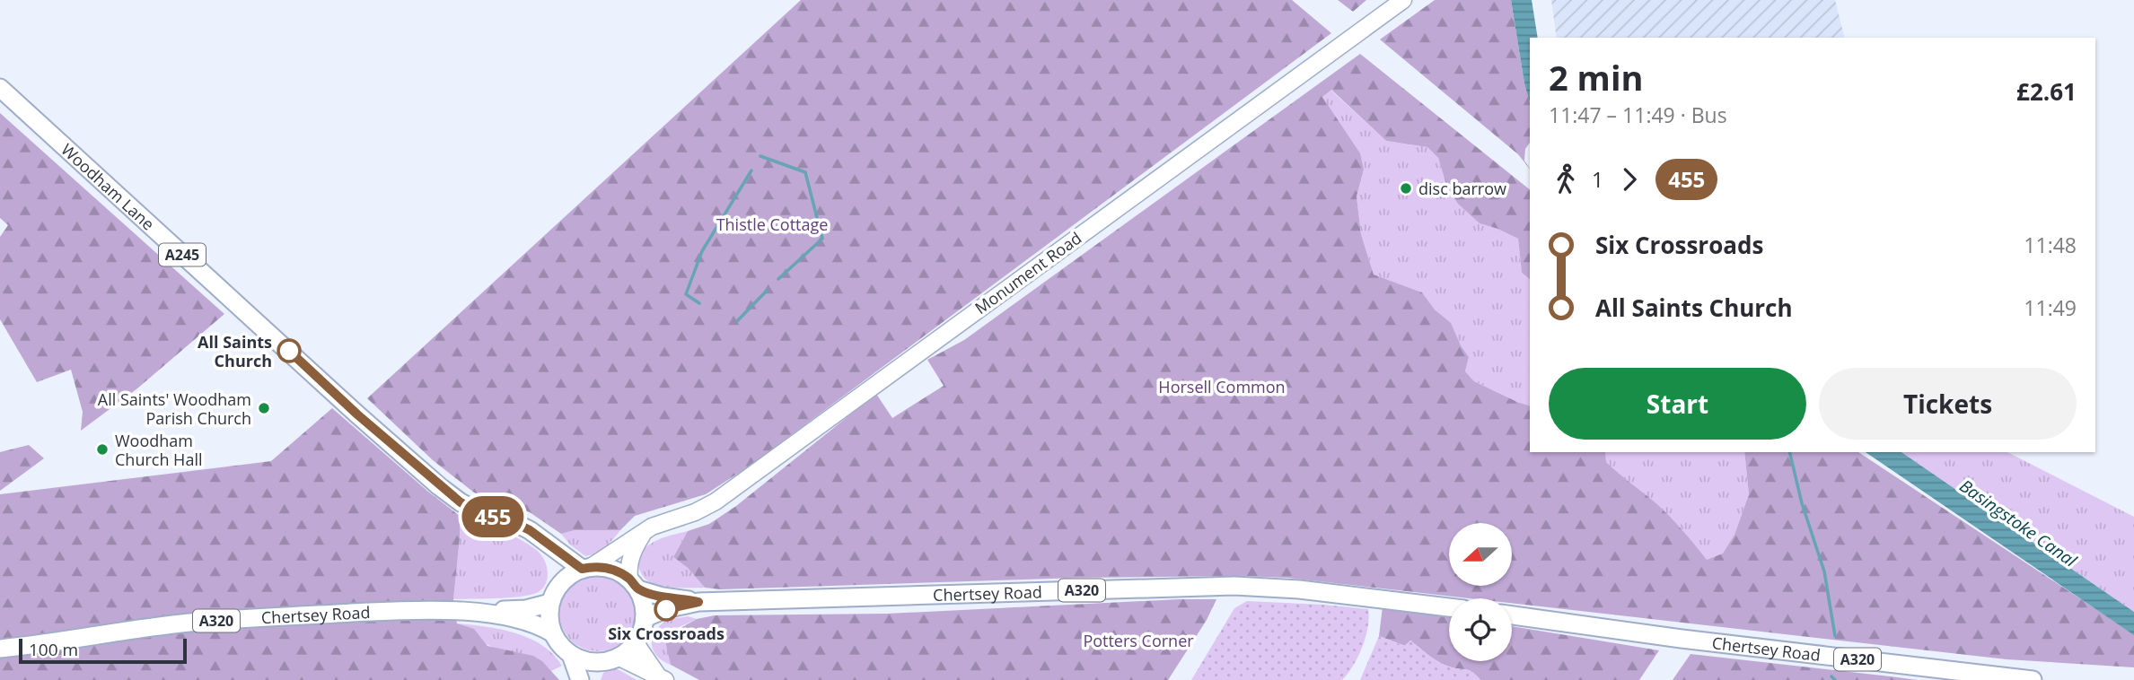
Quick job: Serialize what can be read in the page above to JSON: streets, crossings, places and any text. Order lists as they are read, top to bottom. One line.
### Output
{"streets":{"main road":["Woodham Lane","A245","A320","Chertsey Road"],"street":["Monument Road"]},"crossings":[["Woodham Lane","A245"],["Woodham Lane","Monument Road"],["Woodham Lane","Chertsey Road"],["A245","Monument Road"],["A245","Chertsey Road"],["Monument Road","Chertsey Road"]],"water":["Basingstoke Canal"],"parks":["Thistle Cottage","Horsell Common","Potters Corner"],"places":["disc barrow","All Saints Church","All Saints' Woodham Parish Church","Woodham Church Hall","Six Crossroads"],"lines":["bus line 455"],"scale_bar":"100 m","north":"left","page":{"on_map":"455","heading":["2 min","11:47 – 11:49 · Bus","£2.61"],"legs":["1","455"],"list":[{"name":"Six Crossroads","value":"11:48"},{"name":"All Saints Church","value":"11:49"}],"buttons":["Start","Tickets"],"scale":"100 m"}}
